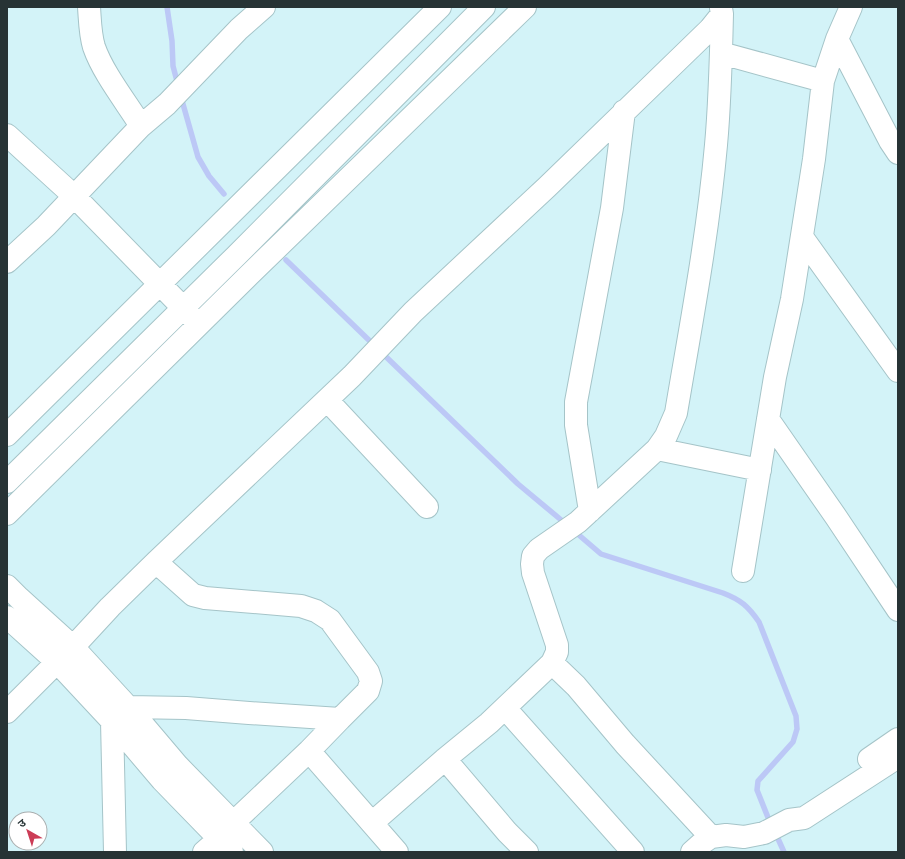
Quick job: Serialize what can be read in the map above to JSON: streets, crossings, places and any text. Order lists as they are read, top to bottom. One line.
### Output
{"north":"top left"}
